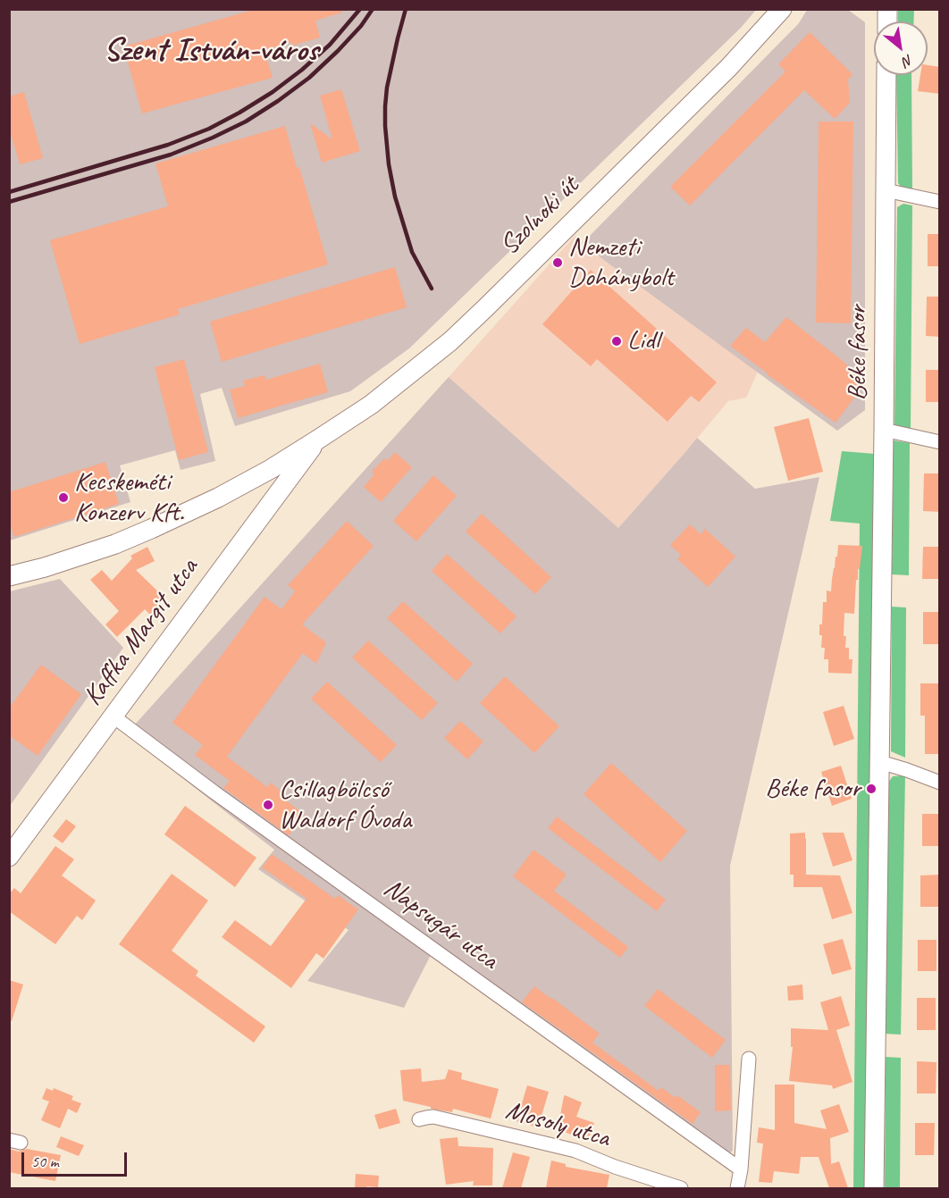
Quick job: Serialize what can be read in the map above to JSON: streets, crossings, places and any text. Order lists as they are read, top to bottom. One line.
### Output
{"streets":{"street":["Szolnoki út","Béke fasor","Kaffka Margit utca","Napsugár utca","Mosoly utca"]},"crossings":[["Szolnoki út","Kaffka Margit utca"],["Kaffka Margit utca","Napsugár utca"]],"districts":["Szent István-város"],"places":["Nemzeti Dohánybolt","Lidl","Kecskeméti Konzerv Kft.","Béke fasor","Csillagbölcső Waldorf Óvoda"],"scale_bar":"50 m","north":"bottom right"}
